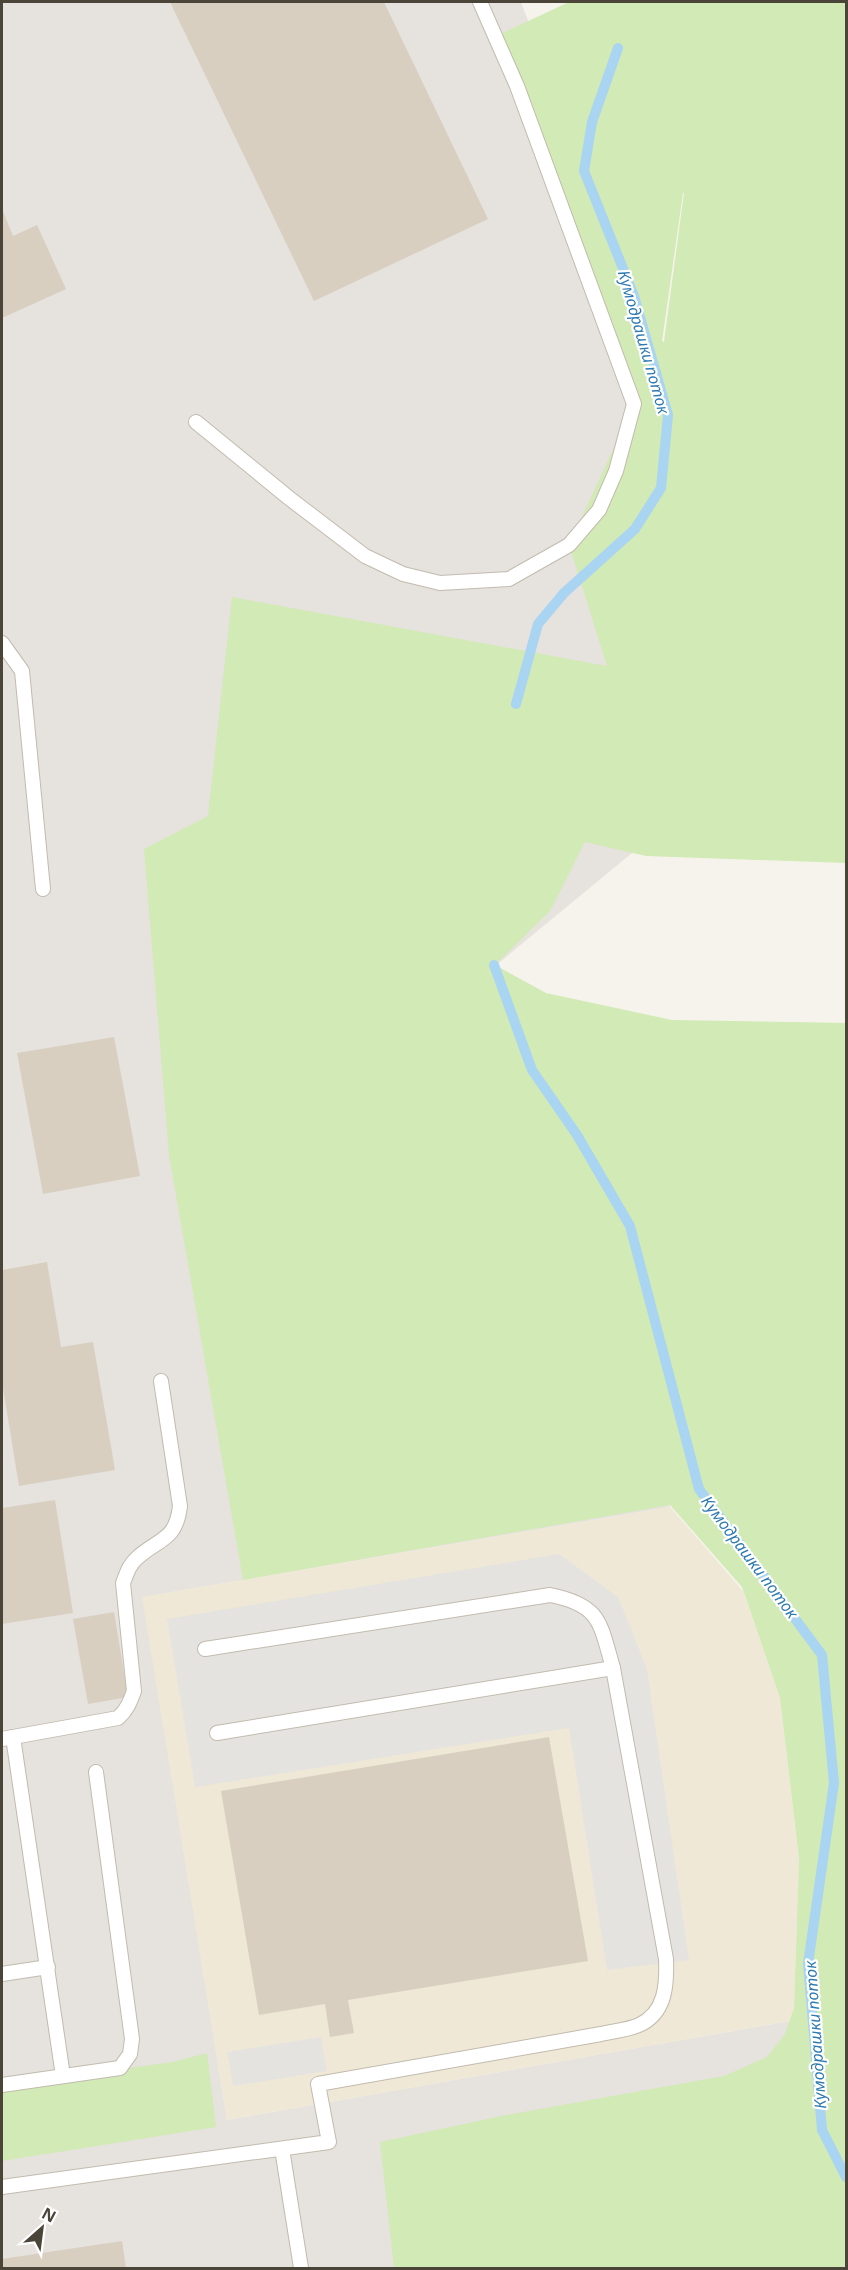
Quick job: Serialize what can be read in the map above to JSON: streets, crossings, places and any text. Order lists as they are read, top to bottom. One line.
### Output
{"water":["Кумодрашки поток"],"north":"top right"}
